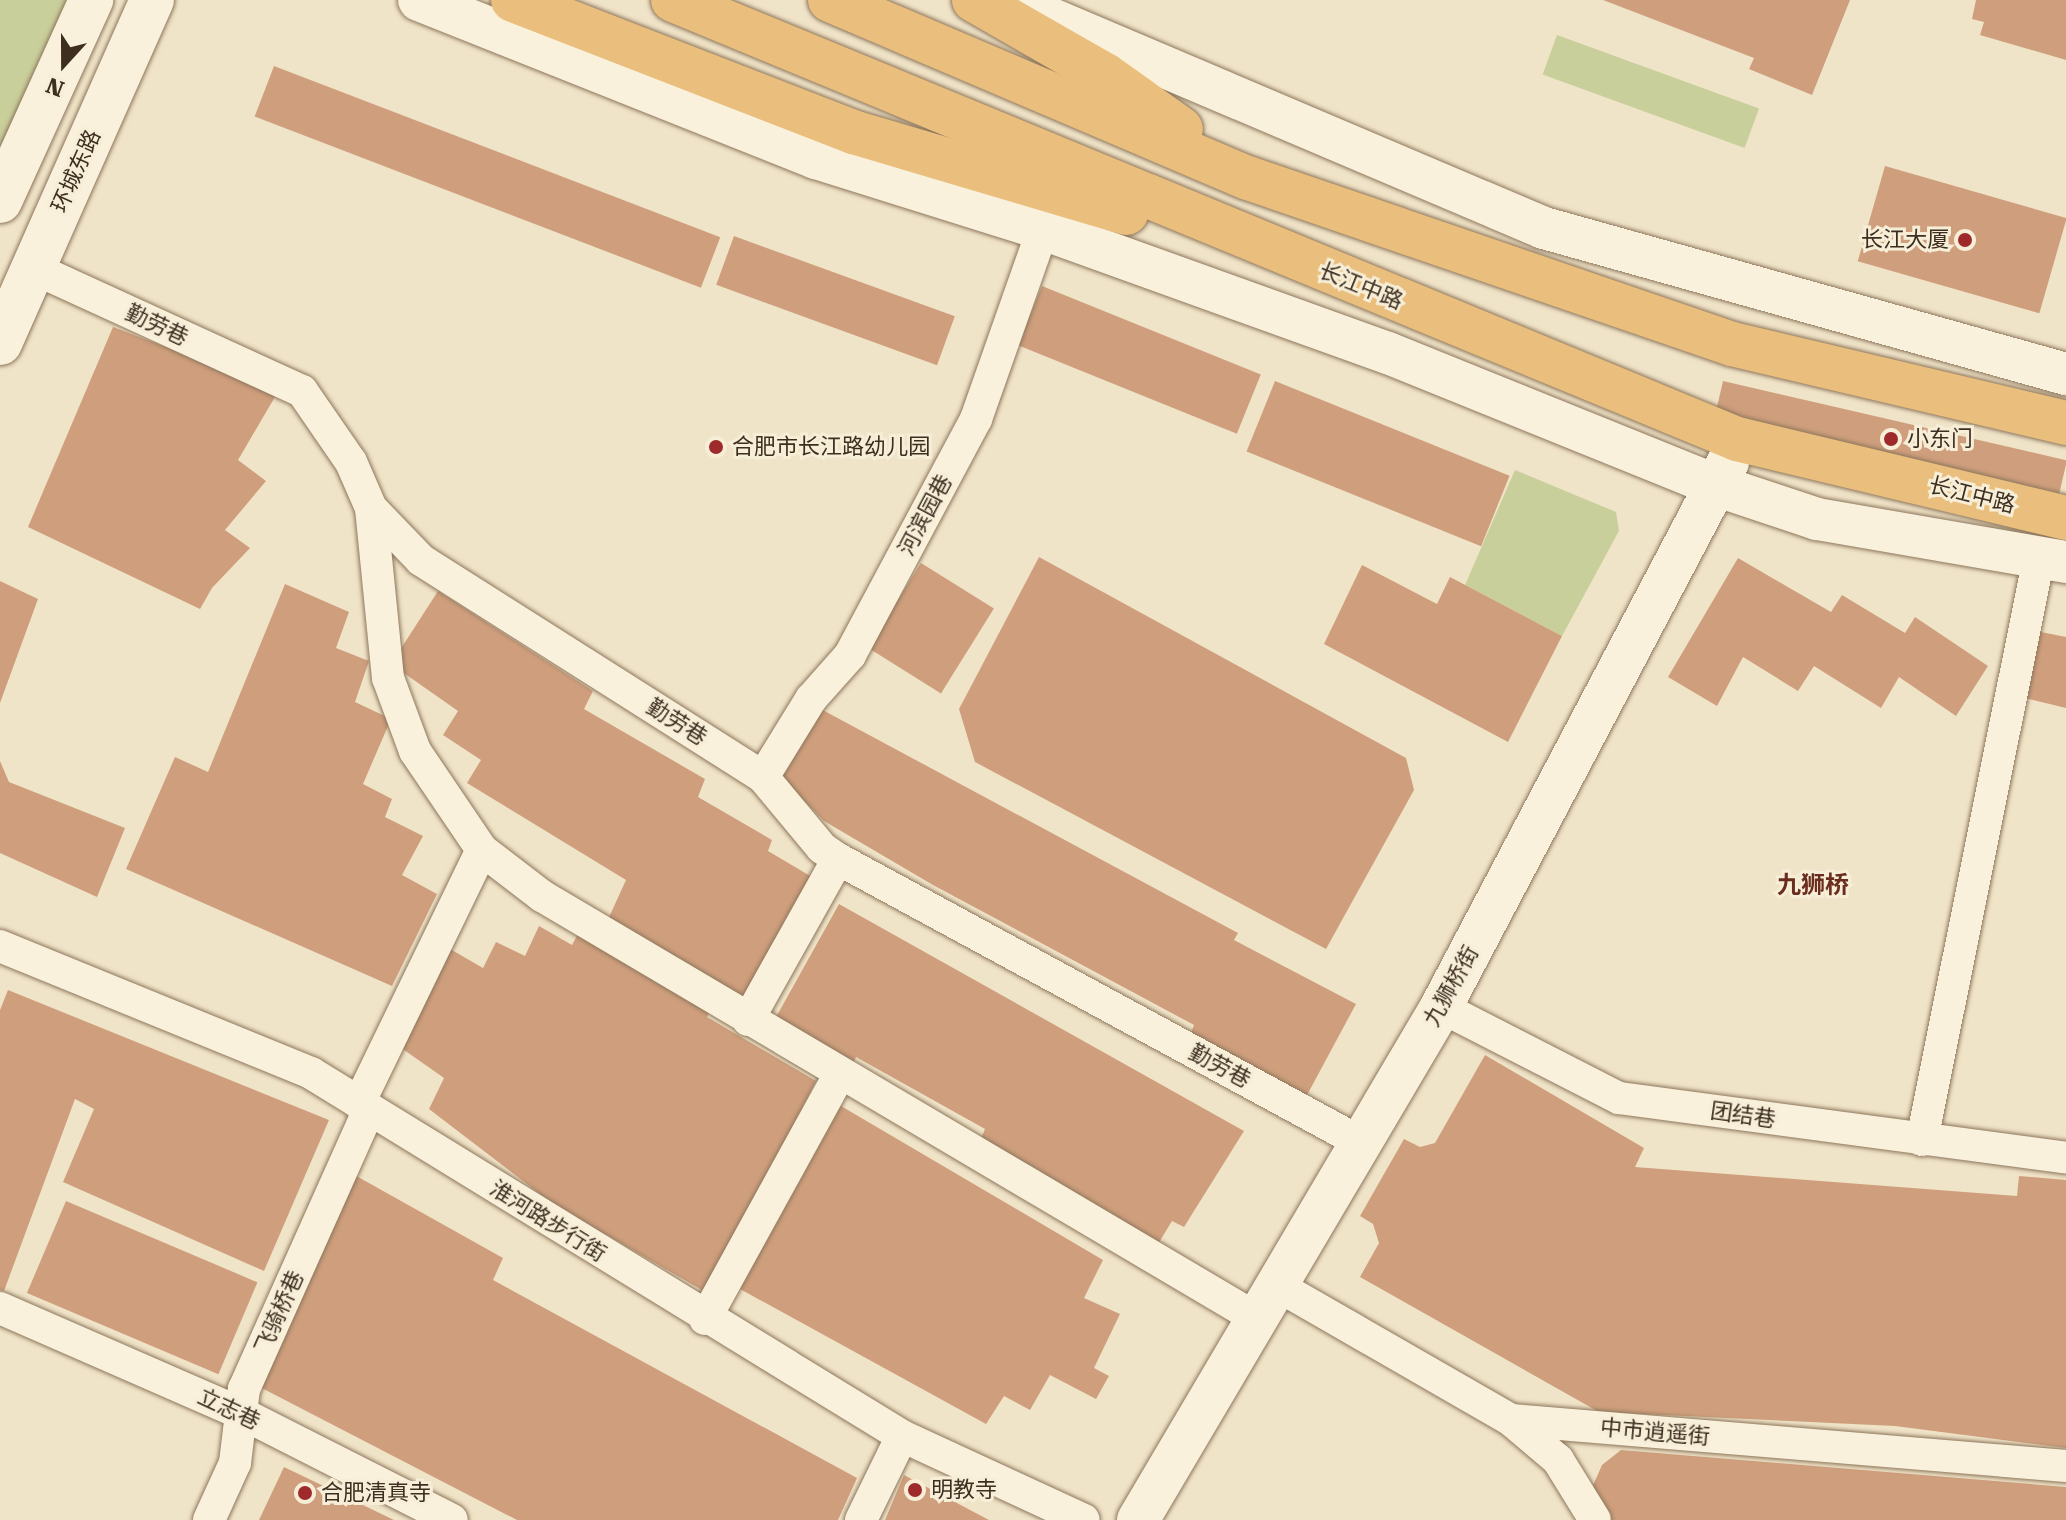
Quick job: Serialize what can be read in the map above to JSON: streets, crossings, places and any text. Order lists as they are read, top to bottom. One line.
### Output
{"streets":{"highway":["长江中路"],"street":["环城东路","勤劳巷","河滨园巷","九狮桥街","团结巷","淮河路步行街","飞骑桥巷","立志巷","中市逍遥街"]},"crossings":[["环城东路","勤劳巷"],["长江中路","九狮桥街"],["勤劳巷","河滨园巷"],["勤劳巷","九狮桥街"],["勤劳巷","中市逍遥街"],["九狮桥街","团结巷"],["九狮桥街","中市逍遥街"],["淮河路步行街","飞骑桥巷"],["飞骑桥巷","立志巷"],["飞骑桥巷","中市逍遥街"]],"districts":["九狮桥"],"places":["长江大厦","小东门","合肥市长江路幼儿园","明教寺","合肥清真寺"],"north":"bottom"}
